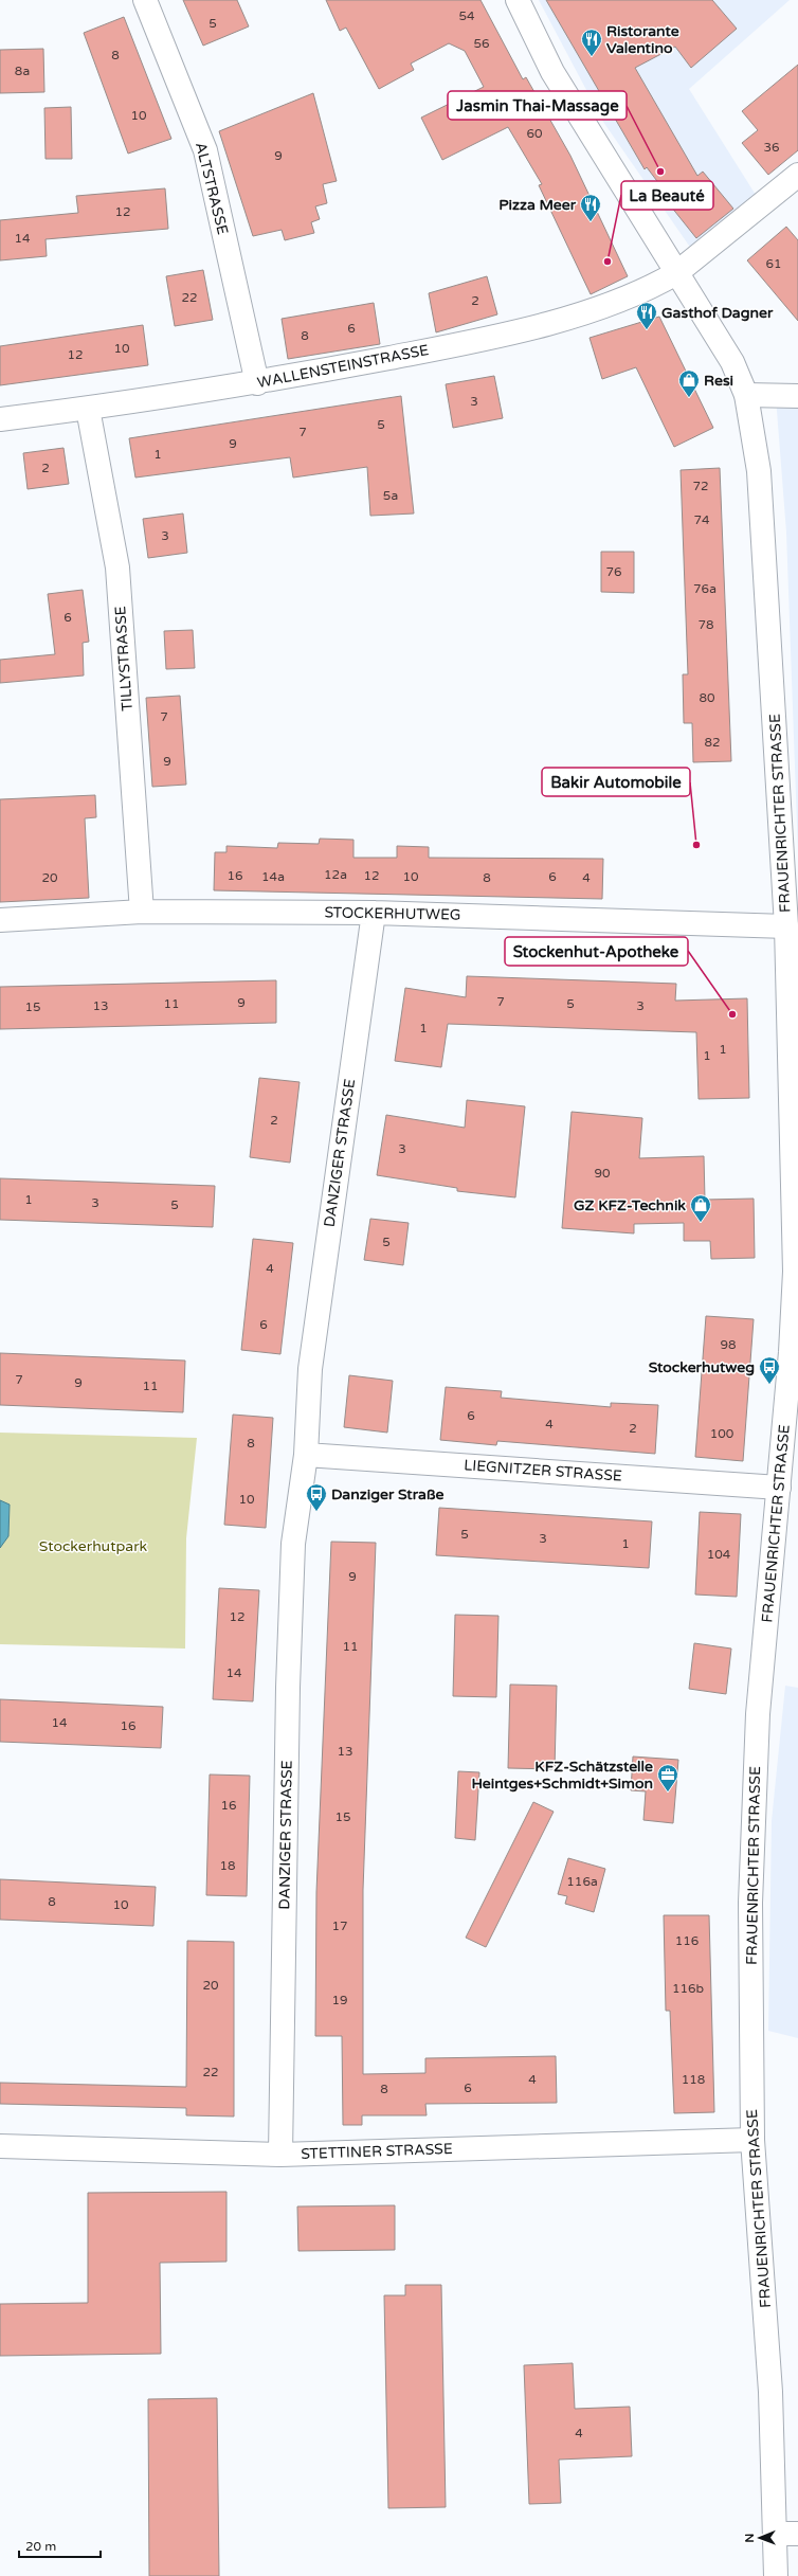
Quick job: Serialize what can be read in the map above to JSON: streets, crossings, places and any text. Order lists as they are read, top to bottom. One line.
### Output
{"streets":{"street":["ALTSTRASSE","WALLENSTEINSTRASSE","TILLYSTRASSE","FRAUENRICHTER STRASSE","STOCKERHUTWEG","DANZIGER STRASSE","LIEGNITZER STRASSE","STETTINER STRASSE"]},"crossings":[["ALTSTRASSE","WALLENSTEINSTRASSE"],["WALLENSTEINSTRASSE","TILLYSTRASSE"],["WALLENSTEINSTRASSE","FRAUENRICHTER STRASSE"],["TILLYSTRASSE","STOCKERHUTWEG"],["FRAUENRICHTER STRASSE","STOCKERHUTWEG"],["FRAUENRICHTER STRASSE","LIEGNITZER STRASSE"],["FRAUENRICHTER STRASSE","STETTINER STRASSE"],["STOCKERHUTWEG","DANZIGER STRASSE"],["DANZIGER STRASSE","LIEGNITZER STRASSE"],["DANZIGER STRASSE","STETTINER STRASSE"]],"parks":["Stockerhutpark"],"places":{"restaurant":["Ristorante Valentino","Pizza Meer","Gasthof Dagner"],"other":["Jasmin Thai-Massage","La Beauté","Bakir Automobile","Stockenhut-Apotheke"],"shop":["Resi","GZ KFZ-Technik"],"bus stop":["Stockerhutweg","Danziger Straße"],"office":["KFZ-Schätzstelle Heintges+Schmidt+Simon"]},"house_numbers":["54","5","56","8","8a","10","60","36","9","12","14","61","22","2","6","8","10","12","3","5","7","9","1","2","72","5a","74","3","76","76a","6","78","80","7","82","9","12a","16","12","14a","10","6","20","8","4","7","9","11","5","13","3","15","1","1","1","2","3","90","1","3","5","5","4","6","98","7","9","11","6","4","2","100","8","10","5","3","1","104","9","12","11","14","14","16","13","16","15","18","116a","8","10","17","116","20","116b","19","22","4","118","6","8","4"],"scale_bar":"20 m","north":"left"}
